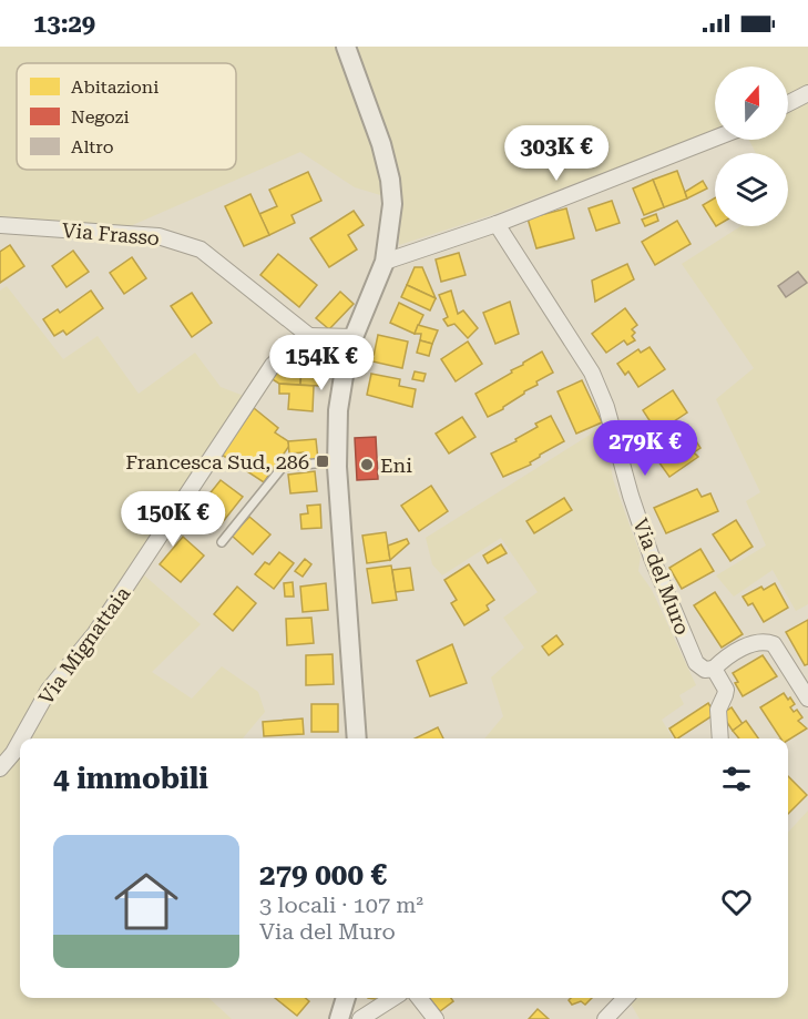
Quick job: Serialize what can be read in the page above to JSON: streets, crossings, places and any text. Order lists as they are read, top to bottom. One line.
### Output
{"streets":{"street":["Via Frasso","Via del Muro","Via Mignattaia"]},"crossings":[["Via Frasso","Via Mignattaia"]],"places":{"transit":["Francesca Sud, 286"],"other":["Eni"]},"legend":["Abitazioni","Negozi","Altro"],"north":"top","page":{"status":"13:29","price":["303K €","154K €","279K €","150K €"],"heading":"4 immobili","list":[{"name":"279 000 €","note":"3 locali · 107 m² · Via del Muro"}]}}
